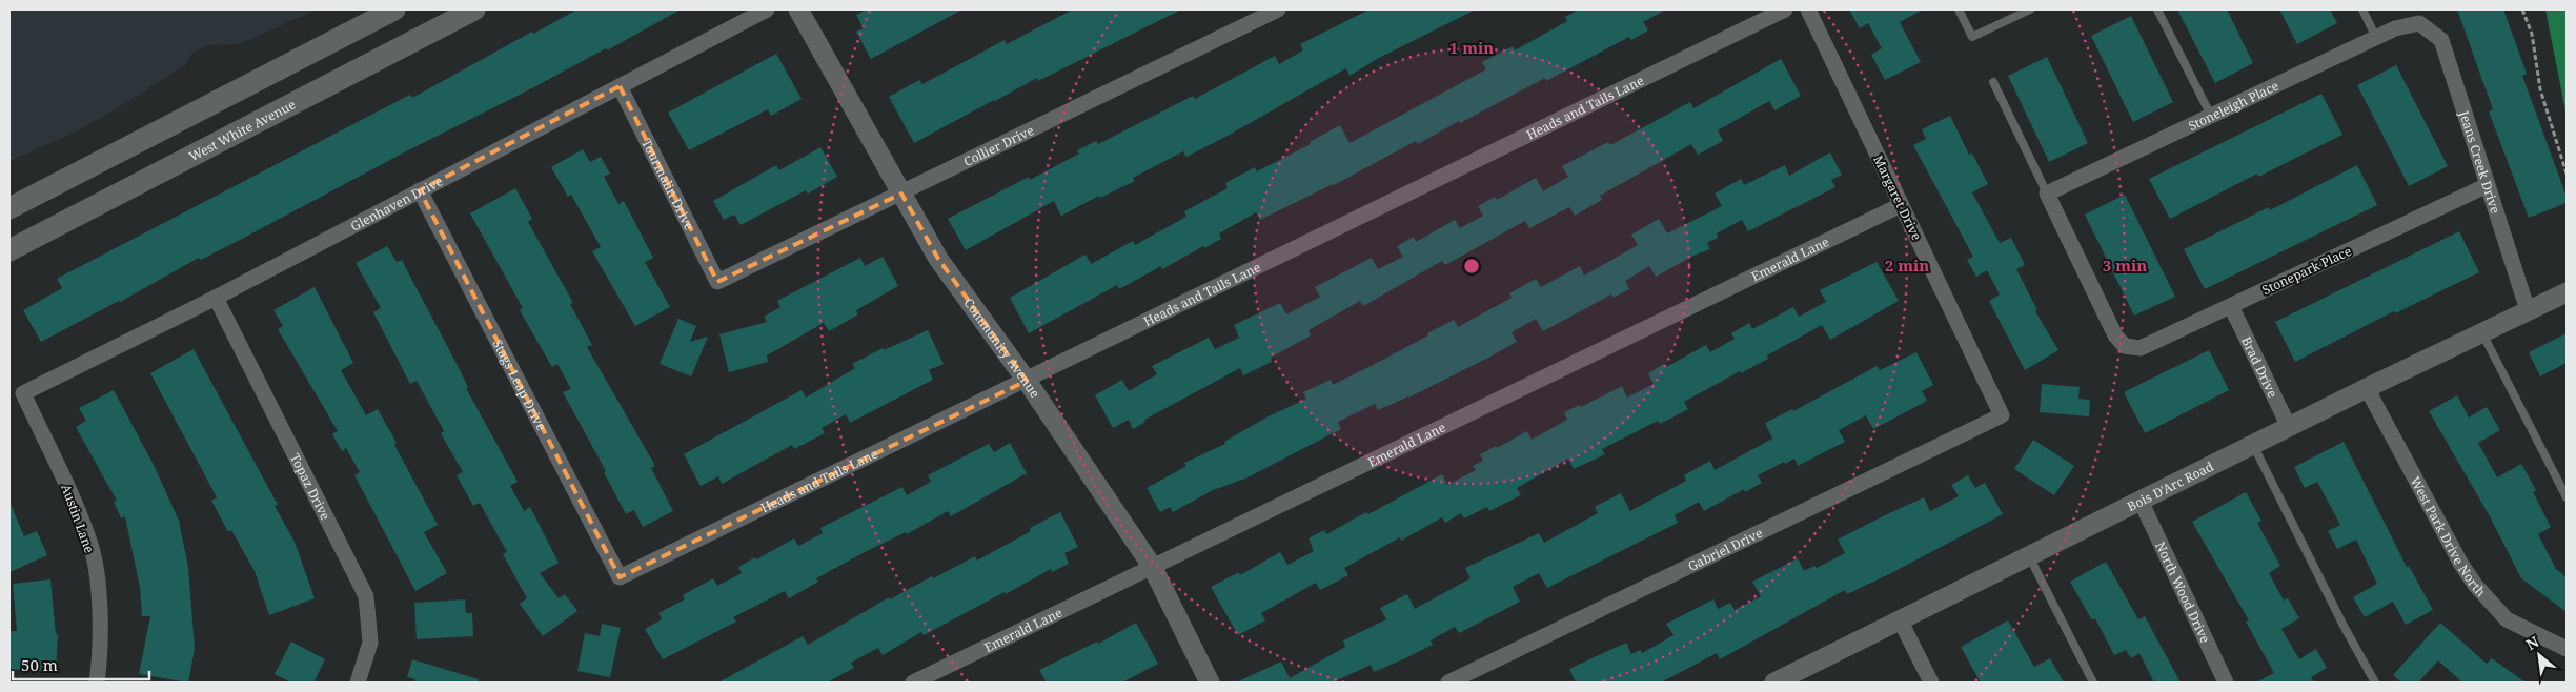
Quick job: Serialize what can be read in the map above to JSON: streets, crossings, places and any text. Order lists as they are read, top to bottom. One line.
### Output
{"streets":{"main road":["West White Avenue"],"street":["Stoneleigh Place","Heads and Tails Lane","Collier Drive","Jeans Creek Drive","Tourmalin Drive","Margaret Drive","Glenhaven Drive","Emerald Lane","Stonepark Place","Community Avenue","Brad Drive","Stags Leap Drive","Bois D'Arc Road","Topaz Drive","Austin Lane","West Park Drive North","Gabriel Drive","North Wood Drive"]},"crossings":[["Stoneleigh Place","Jeans Creek Drive"],["Stoneleigh Place","Stonepark Place"],["Heads and Tails Lane","Community Avenue"],["Heads and Tails Lane","Stags Leap Drive"],["Collier Drive","Tourmalin Drive"],["Collier Drive","Community Avenue"],["Jeans Creek Drive","Stonepark Place"],["Jeans Creek Drive","Bois D'Arc Road"],["Tourmalin Drive","Glenhaven Drive"],["Margaret Drive","Emerald Lane"],["Margaret Drive","Gabriel Drive"],["Glenhaven Drive","Stags Leap Drive"],["Glenhaven Drive","Topaz Drive"],["Glenhaven Drive","Austin Lane"],["Emerald Lane","Community Avenue"],["Stonepark Place","Brad Drive"],["Brad Drive","Bois D'Arc Road"],["Bois D'Arc Road","West Park Drive North"],["Bois D'Arc Road","North Wood Drive"]],"scale_bar":"50 m","north":"top left","rings":["1 min","2 min","3 min"]}
